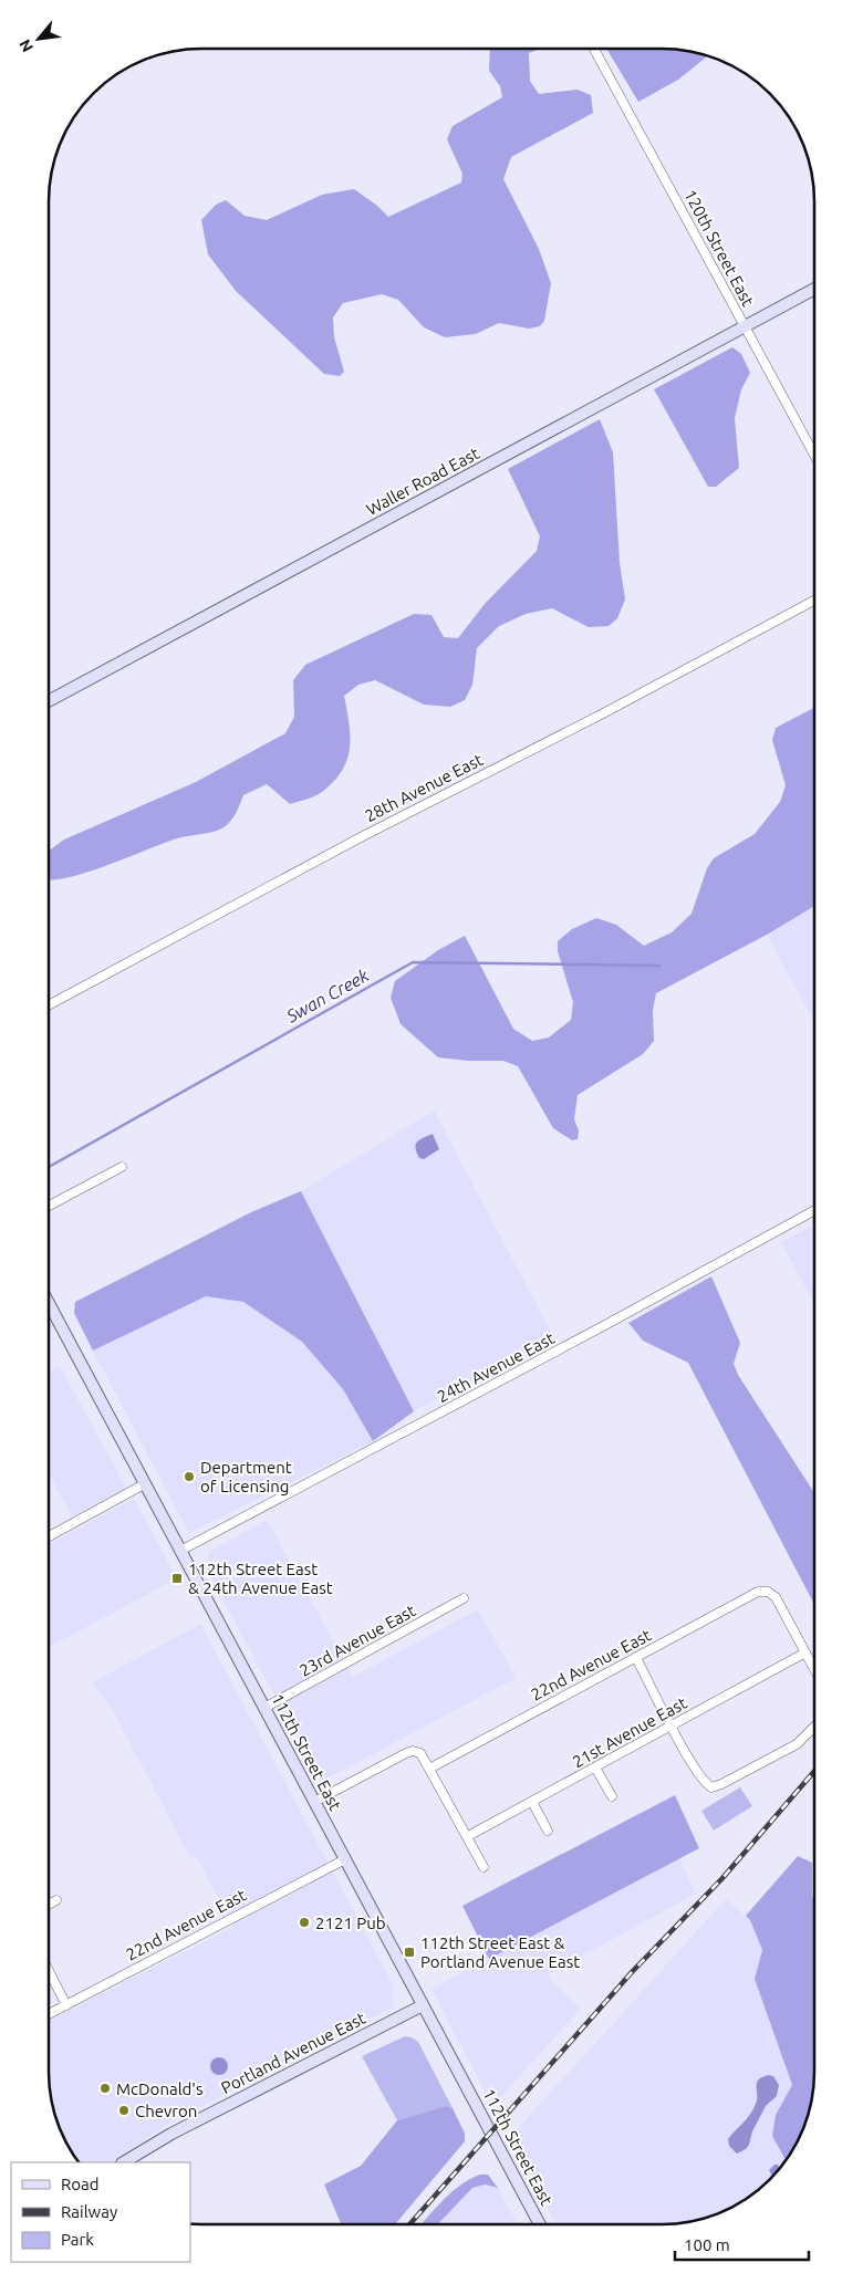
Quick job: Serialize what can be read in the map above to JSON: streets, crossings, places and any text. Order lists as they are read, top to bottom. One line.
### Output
{"streets":{"main road":["Waller Road East","112th Street East","Portland Avenue East"],"street":["120th Street East","28th Avenue East","24th Avenue East","23rd Avenue East","22nd Avenue East","21st Avenue East"]},"crossings":[["120th Street East","Waller Road East"],["24th Avenue East","112th Street East"],["23rd Avenue East","112th Street East"],["22nd Avenue East","21st Avenue East"],["22nd Avenue East","112th Street East"],["112th Street East","Portland Avenue East"]],"water":["Swan Creek"],"places":{"other":["Department of Licensing","2121 Pub","McDonald's","Chevron"],"transit":["112th Street East & 24th Avenue East","112th Street East & Portland Avenue East"]},"legend":["Road","Railway","Park"],"scale_bar":"100 m","north":"bottom left"}
